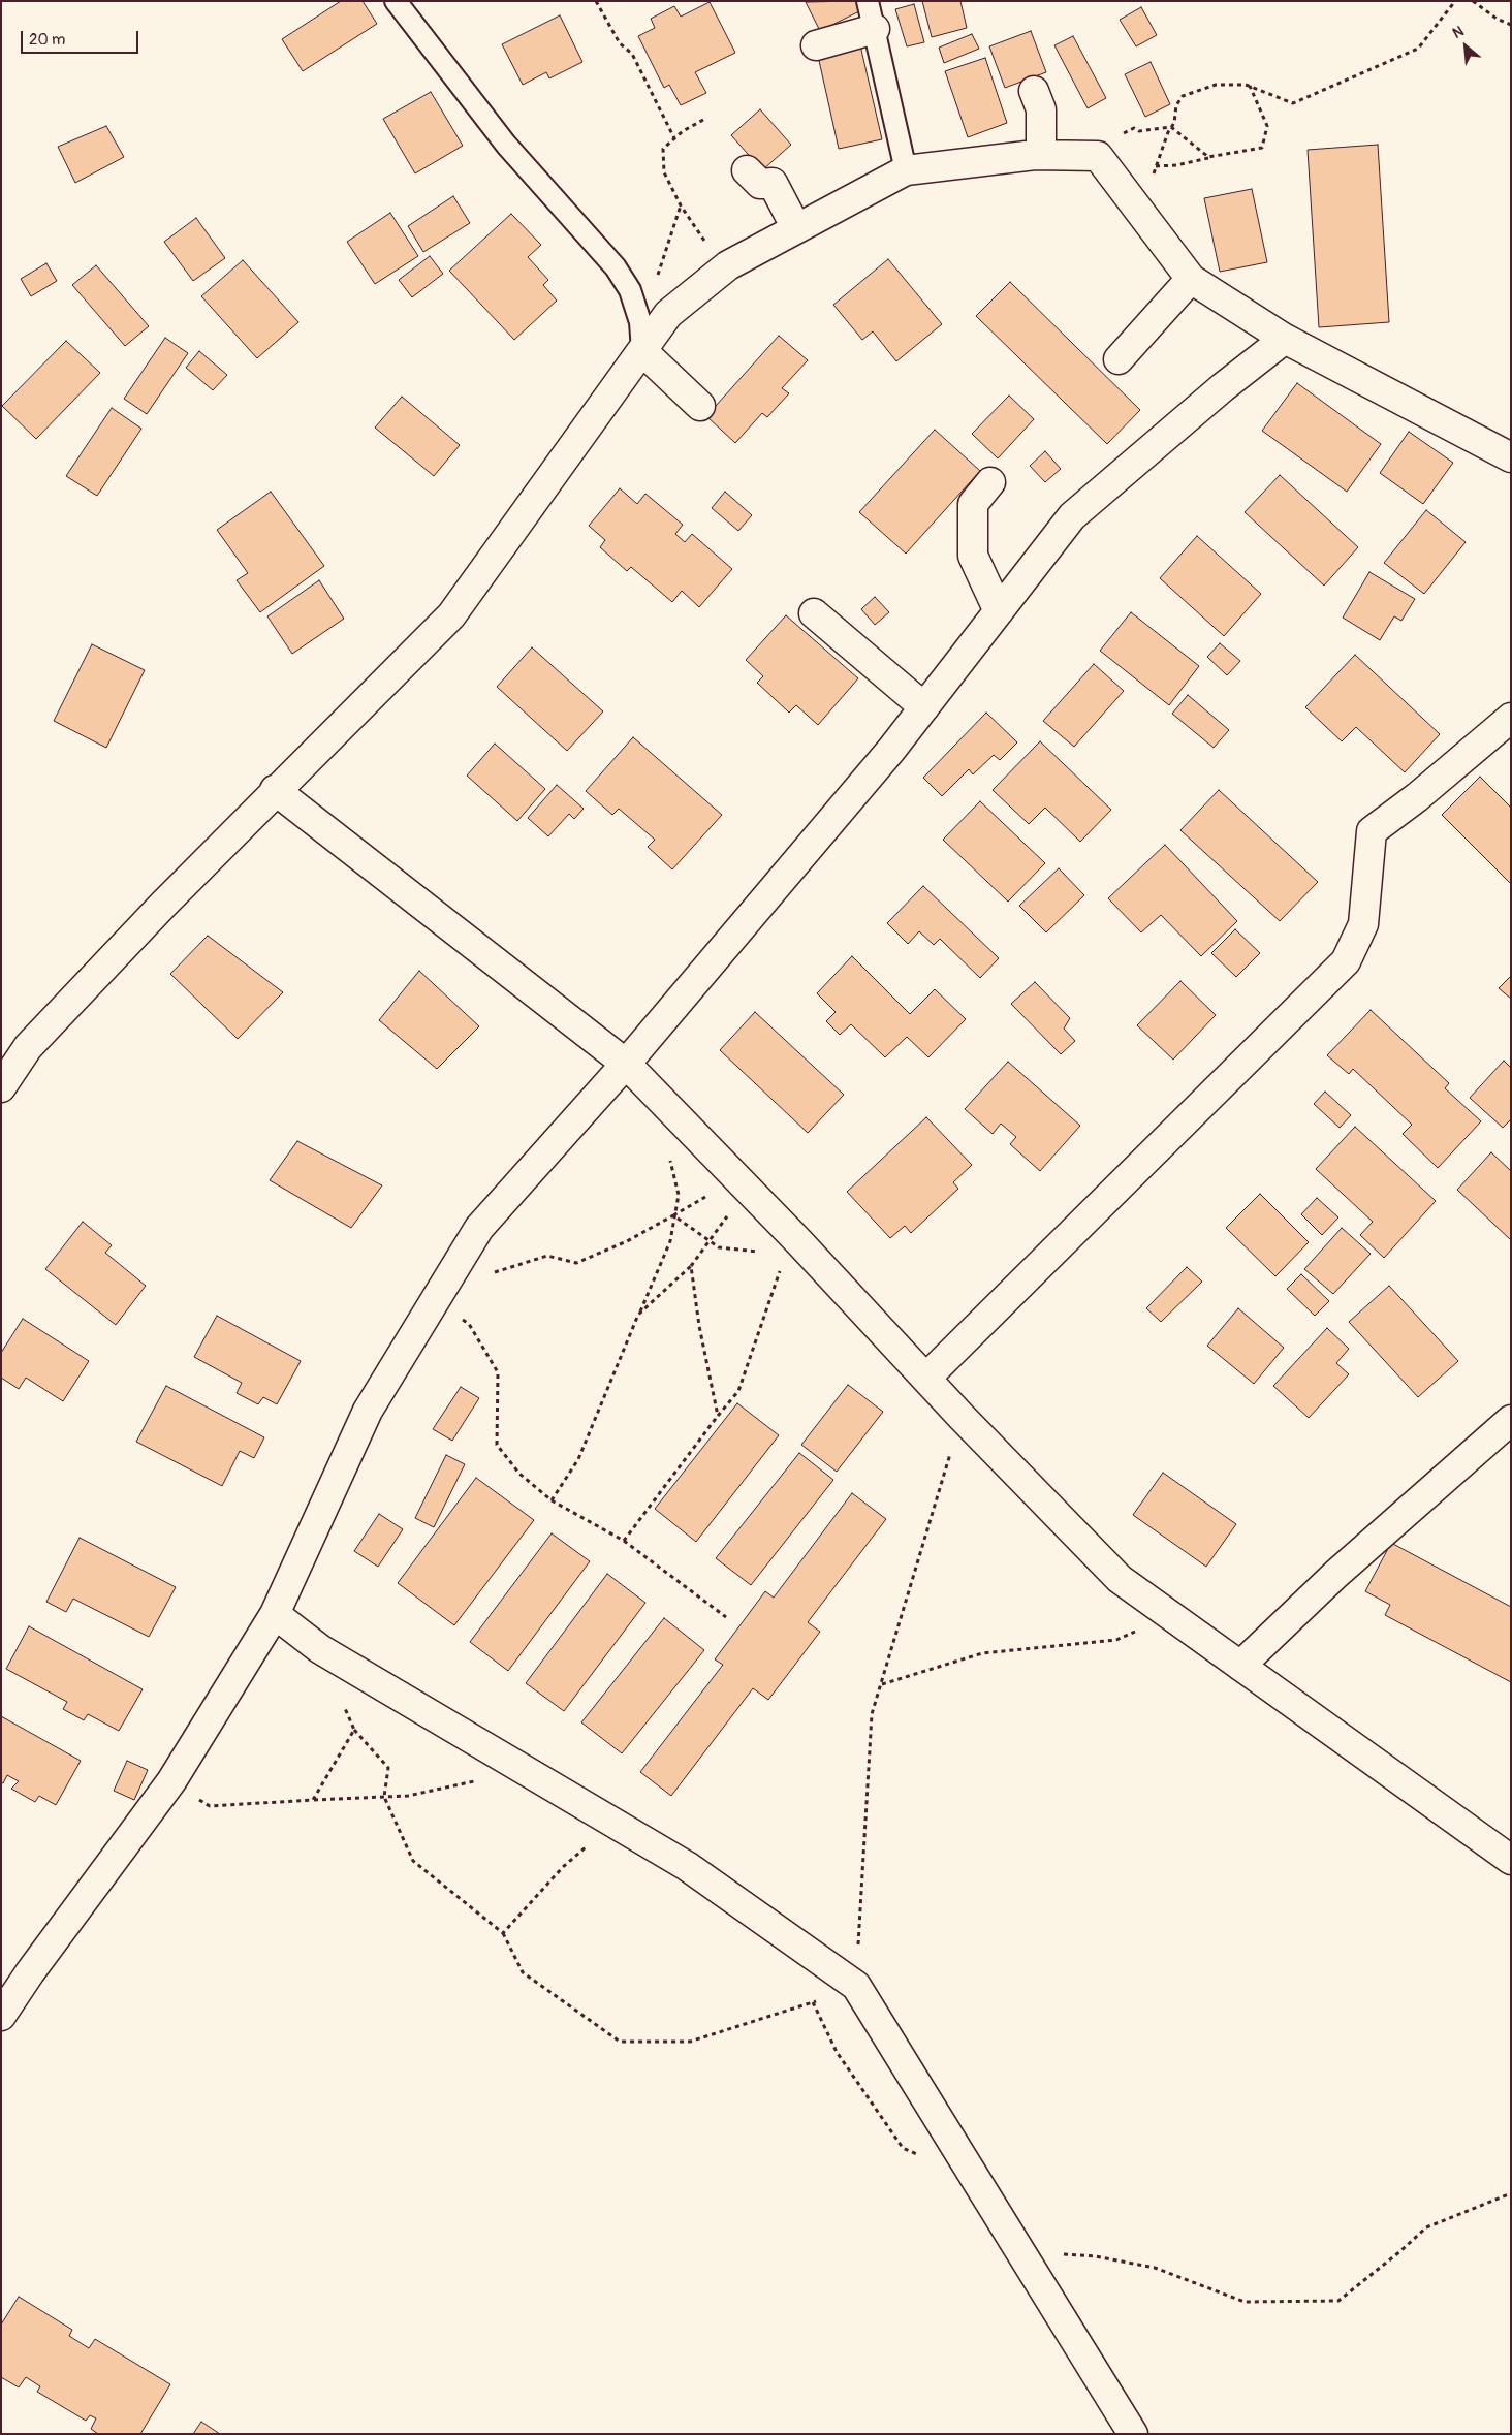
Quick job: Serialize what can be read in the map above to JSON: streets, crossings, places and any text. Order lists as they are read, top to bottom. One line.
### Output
{"scale_bar":"20 m","north":"top left"}
